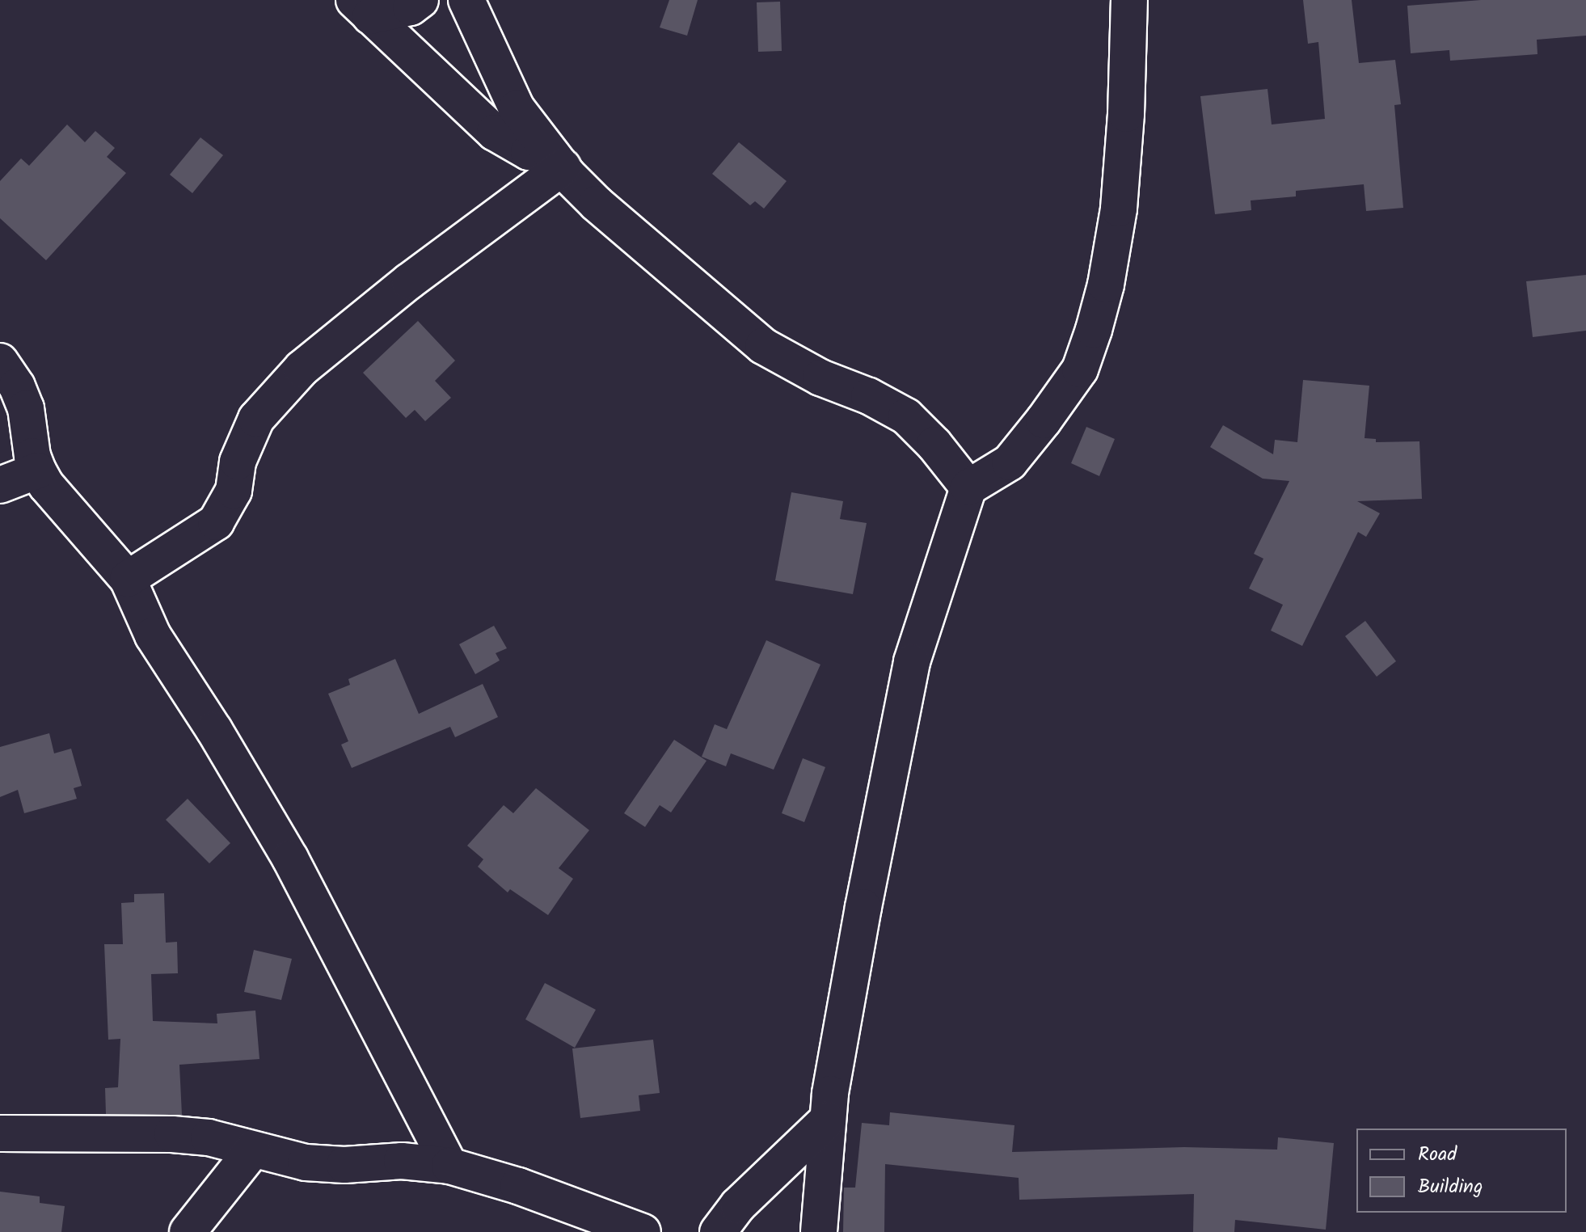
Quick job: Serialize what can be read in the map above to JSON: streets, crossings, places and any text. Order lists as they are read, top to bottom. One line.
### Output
{"legend":["Road","Building"]}
